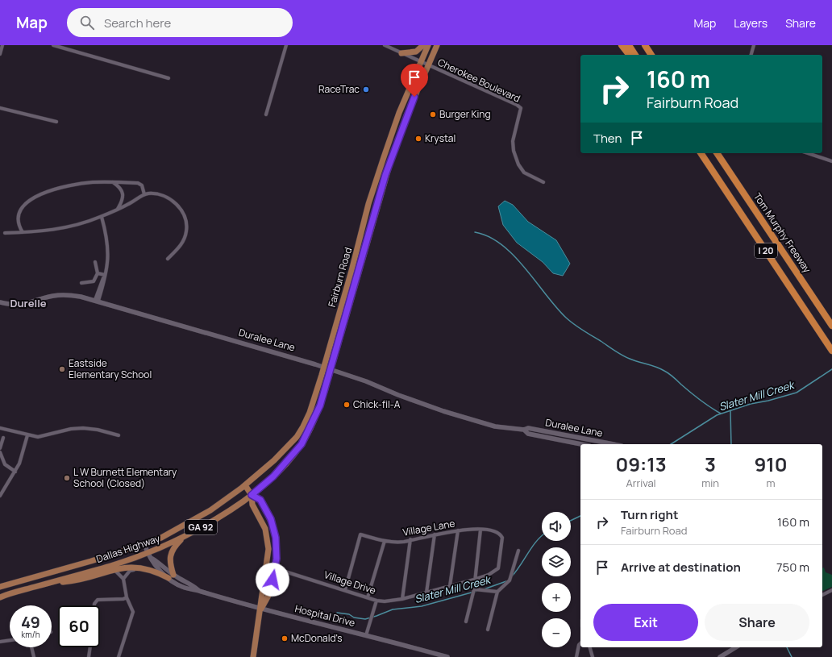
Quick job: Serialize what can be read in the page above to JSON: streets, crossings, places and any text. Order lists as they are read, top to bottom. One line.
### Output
{"streets":{"highway":["Tom Murphy Freeway","I 20"],"main road":["Fairburn Road","GA 92","Dallas Highway"],"street":["Cherokee Boulevard","Duralee Lane","Village Lane","Village Drive","Hospital Drive"]},"crossings":[["Cherokee Boulevard","Fairburn Road"],["Fairburn Road","Duralee Lane"],["Fairburn Road","Dallas Highway"],["Village Lane","Village Drive"],["Dallas Highway","Hospital Drive"]],"districts":["Durelle"],"water":["Slater Mill Creek"],"places":["RaceTrac","Burger King","Krystal","Eastside Elementary School","Chick-fil-A","L W Burnett Elementary School (Closed)","McDonald's"],"page":{"header":"Map","search":"Search here","nav":["Map","Layers","Share"],"turn":["160 m","Fairburn Road"],"then":"Then","eta":["09:13","Arrival","3","min","910","m"],"list":[{"name":"Turn right","note":"Fairburn Road","value":"160 m"},{"name":"Arrive at destination","value":"750 m"}],"map_buttons":["+","−"],"buttons":["Exit","Share"],"speed":"49 km/h","limit":"60"}}
